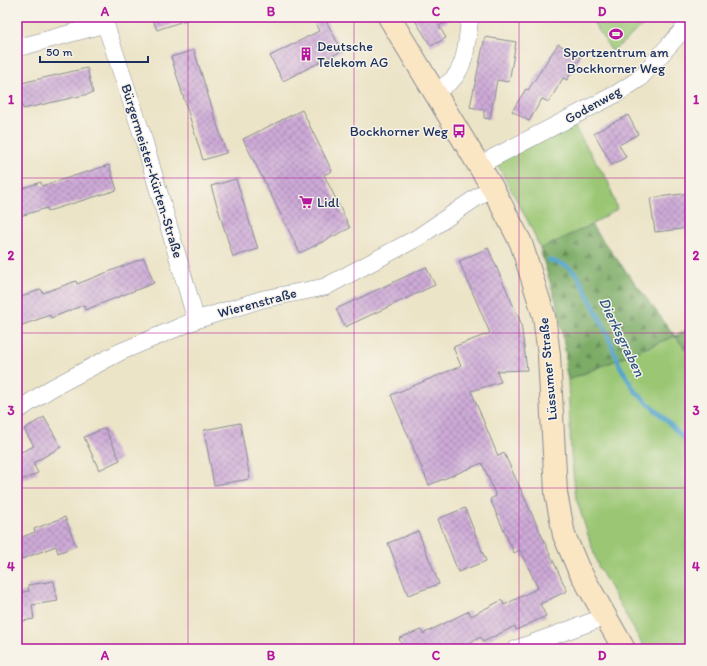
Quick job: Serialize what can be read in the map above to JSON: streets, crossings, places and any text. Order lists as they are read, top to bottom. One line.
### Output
{"streets":{"main road":["Lüssumer Straße"],"street":["Godenweg","Bürgermeister-Kürten-Straße","Wierenstraße"]},"crossings":[["Godenweg","Lüssumer Straße"],["Bürgermeister-Kürten-Straße","Wierenstraße"],["Wierenstraße","Lüssumer Straße"]],"water":["Dierksgraben"],"places":{"sports":["Sportzentrum am Bockhorner Weg"],"building":["Deutsche Telekom AG"],"bus stop":["Bockhorner Weg"],"supermarket":["Lidl"]},"scale_bar":"50 m","grid":{"columns":["A","B","C","D"],"rows":["1","2","3","4"]}}
